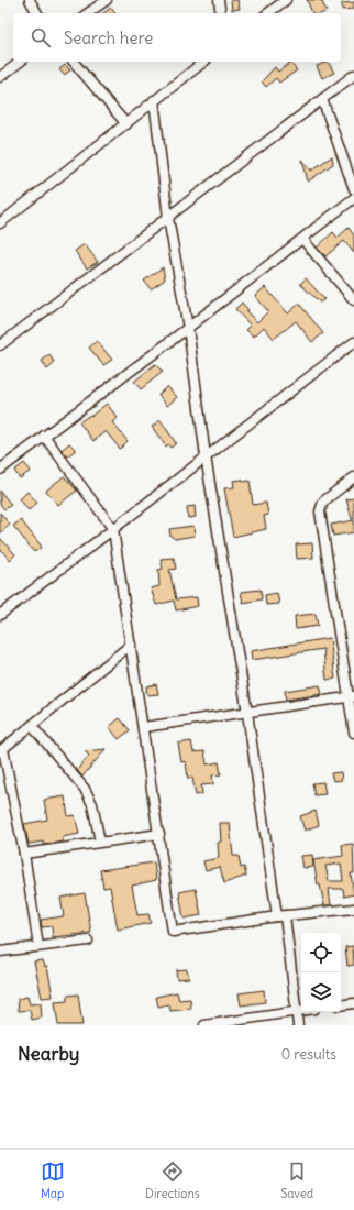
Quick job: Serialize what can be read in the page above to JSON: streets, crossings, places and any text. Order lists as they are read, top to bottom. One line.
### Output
{"page":{"search":"Search here","heading":["Nearby","0 results"],"nav":["Map","Directions","Saved"]}}
